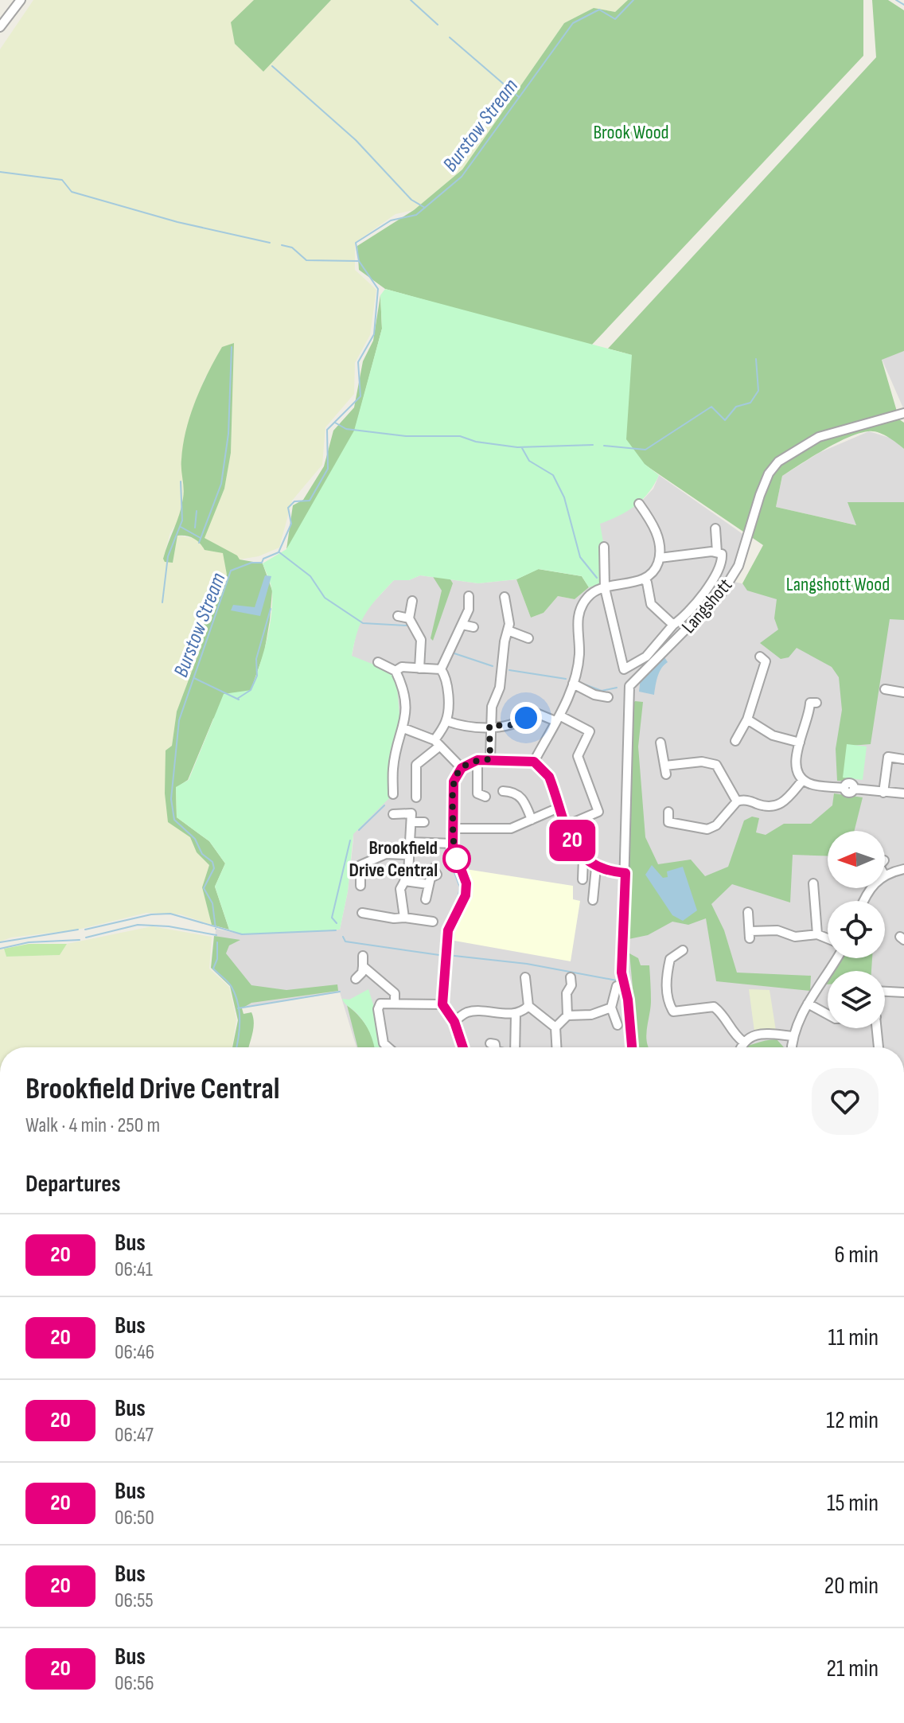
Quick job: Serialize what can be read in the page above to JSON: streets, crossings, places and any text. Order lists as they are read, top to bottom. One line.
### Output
{"streets":{"street":["Langshott"]},"water":["Burstow Stream"],"parks":["Brook Wood","Langshott Wood"],"places":["Brookfield Drive Central"],"lines":["bus line 20"],"north":"left","page":{"on_map":"20","heading":[["Brookfield Drive Central","Walk · 4 min · 250 m"],"Departures"],"list":[{"mark":"20","name":"Bus","note":"06:41","value":"6 min"},{"mark":"20","name":"Bus","note":"06:46","value":"11 min"},{"mark":"20","name":"Bus","note":"06:47","value":"12 min"},{"mark":"20","name":"Bus","note":"06:50","value":"15 min"},{"mark":"20","name":"Bus","note":"06:55","value":"20 min"},{"mark":"20","name":"Bus","note":"06:56","value":"21 min"}]}}
